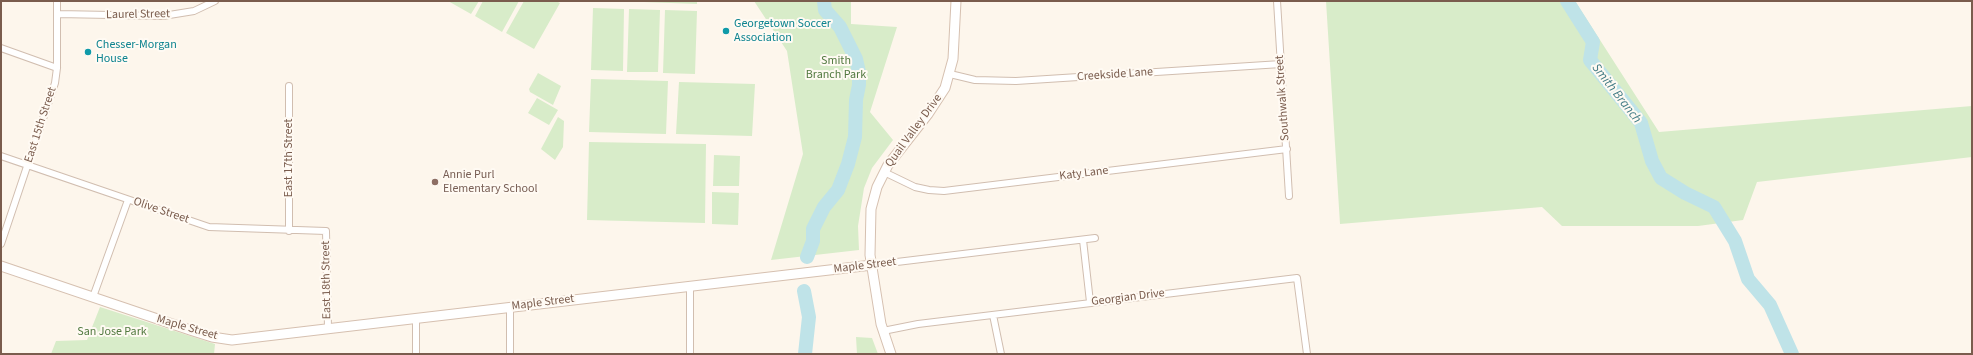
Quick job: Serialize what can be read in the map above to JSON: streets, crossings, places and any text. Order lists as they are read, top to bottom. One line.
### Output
{"streets":{"street":["Laurel Street","Creekside Lane","Southwalk Street","East 15th Street","Quail Valley Drive","East 17th Street","Katy Lane","Olive Street","Maple Street","East 18th Street","Georgian Drive"]},"crossings":[["Laurel Street","East 15th Street"],["Creekside Lane","Southwalk Street"],["Creekside Lane","Quail Valley Drive"],["Southwalk Street","Katy Lane"],["East 15th Street","Olive Street"],["Quail Valley Drive","Katy Lane"],["Quail Valley Drive","Maple Street"],["Quail Valley Drive","Georgian Drive"],["East 17th Street","Olive Street"],["Olive Street","East 18th Street"],["Maple Street","East 18th Street"]],"water":["Smith Branch"],"parks":["Smith Branch Park","San Jose Park"],"places":["Georgetown Soccer Association","Chesser-Morgan House","Annie Purl Elementary School"]}
